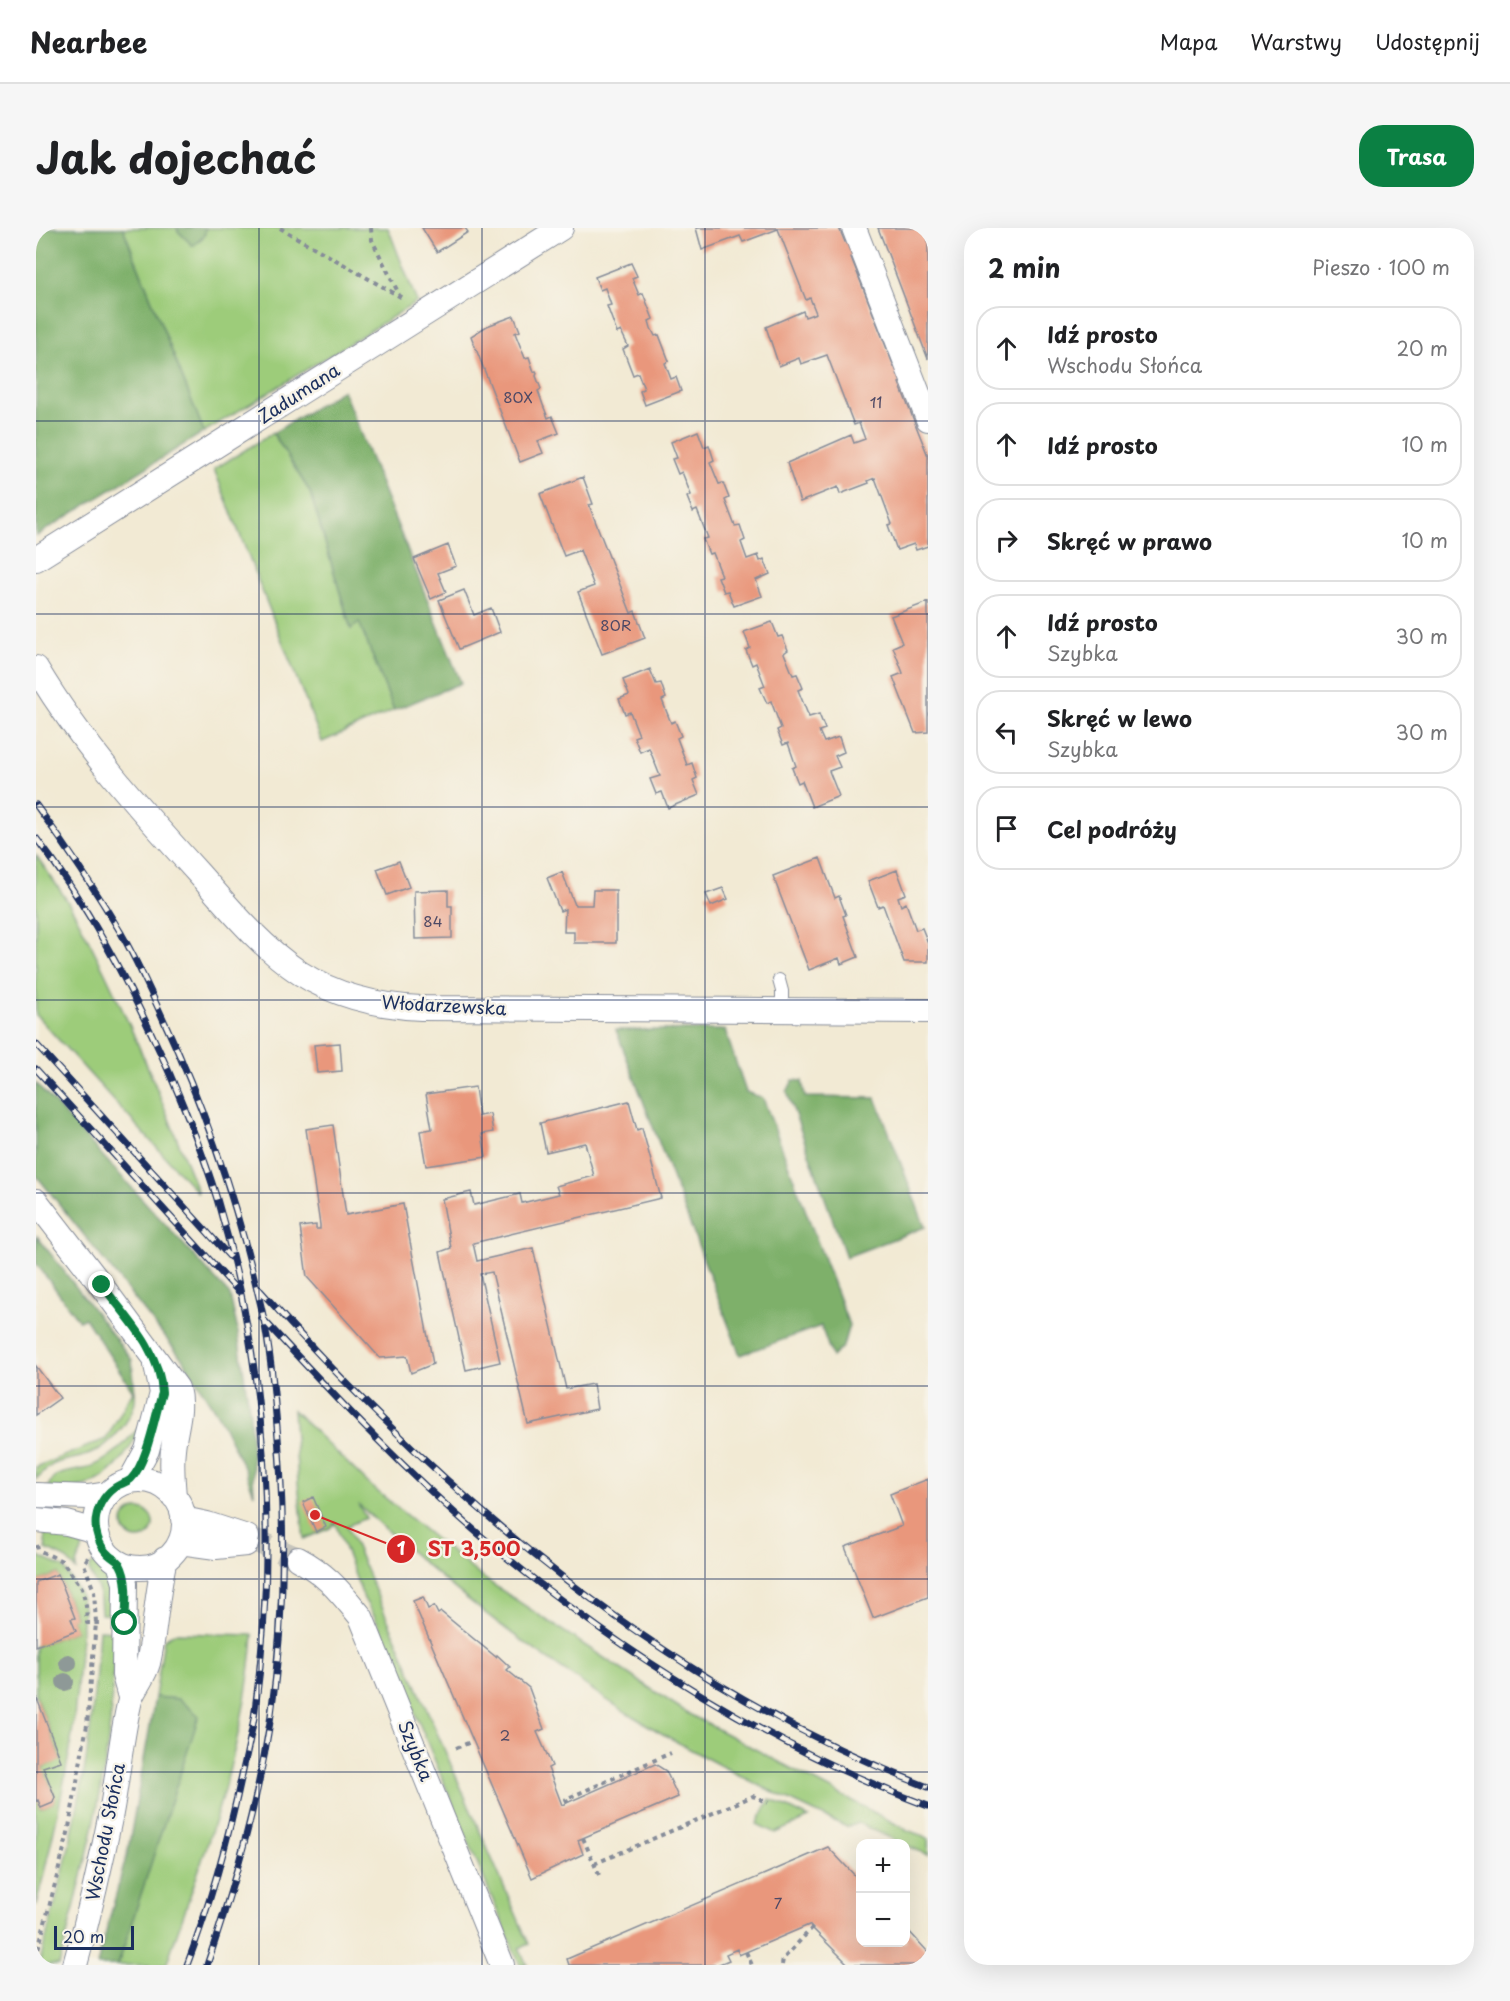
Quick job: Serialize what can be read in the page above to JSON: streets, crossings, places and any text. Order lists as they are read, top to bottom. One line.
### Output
{"streets":{"street":["Zadumana","Włodarzewska","Szybka","Wschodu Słońca"]},"places":["ST 3,500"],"house_numbers":["80X","11","80R","84","2","7"],"scale_bar":"20 m","page":{"header":"Nearbee","nav":["Mapa","Warstwy","Udostępnij"],"title":"Jak dojechać","buttons":"Trasa","heading":["2 min","Pieszo · 100 m"],"list":[["Idź prosto","Wschodu Słońca","20 m"],["Idź prosto","10 m"],["Skręć w prawo","10 m"],["Idź prosto","Szybka","30 m"],["Skręć w lewo","Szybka","30 m"],"Cel podróży"],"map_buttons":["+","−"],"scale":"20 m"}}
